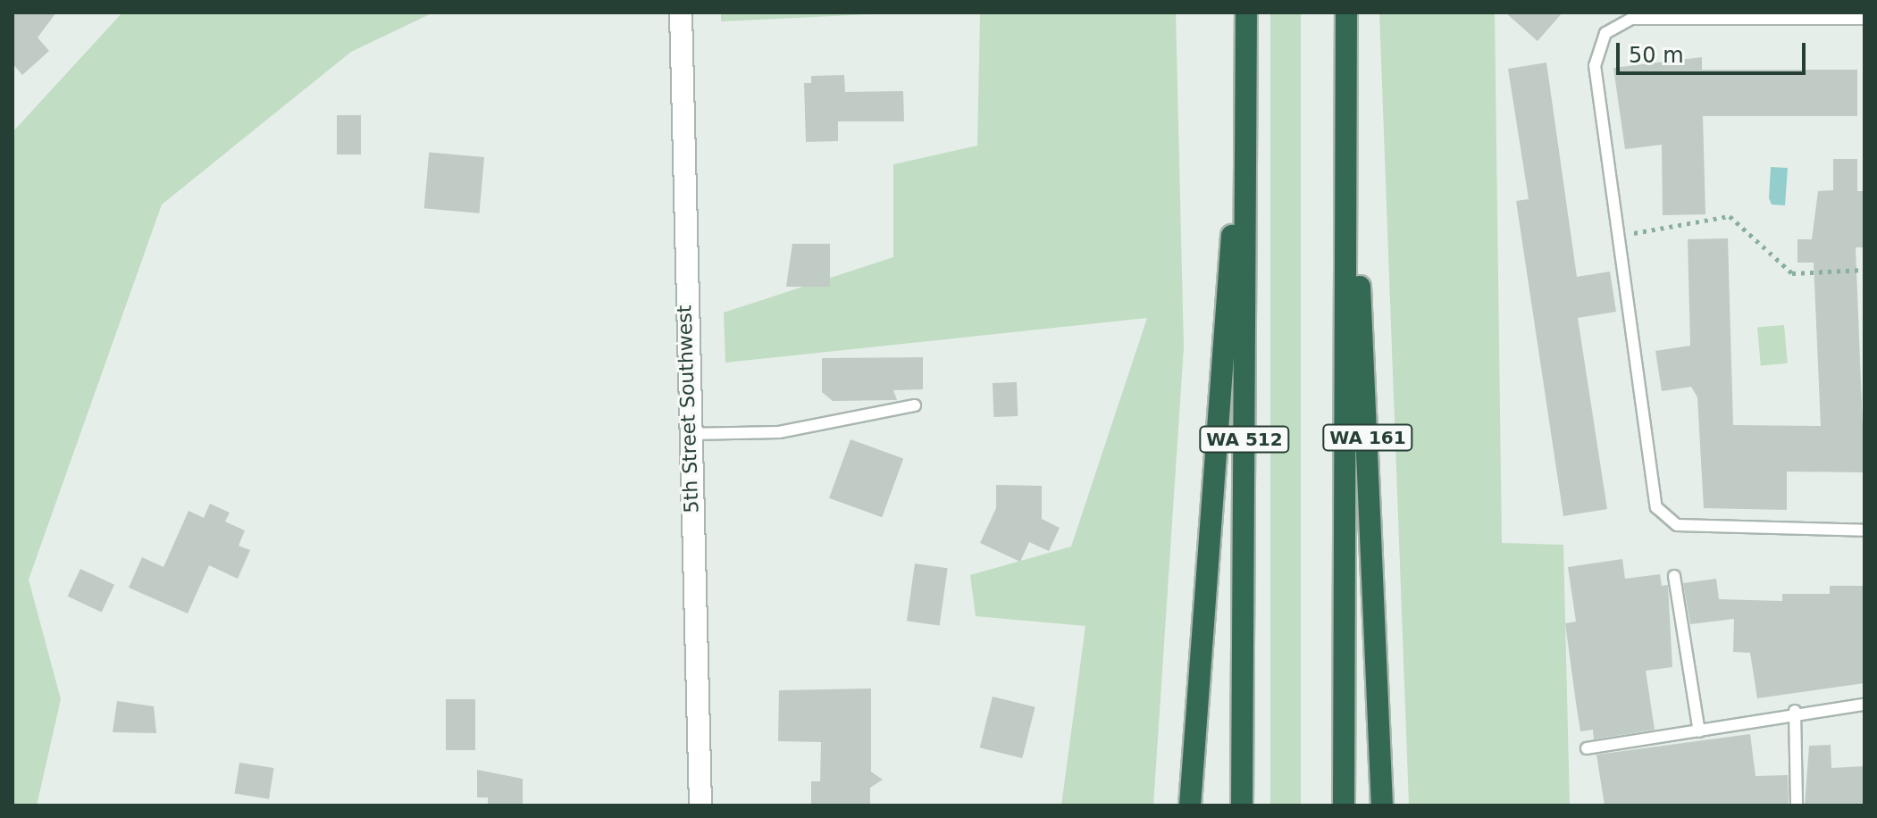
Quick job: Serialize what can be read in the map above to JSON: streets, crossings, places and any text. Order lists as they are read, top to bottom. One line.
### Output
{"streets":{"highway":["WA 161","WA 512"],"street":["5th Street Southwest"]},"scale_bar":"50 m"}
